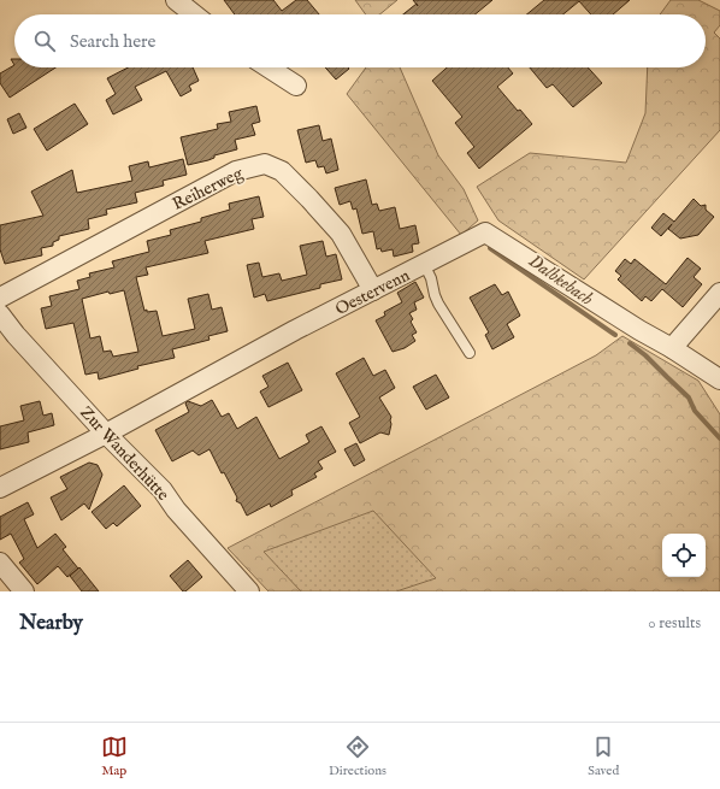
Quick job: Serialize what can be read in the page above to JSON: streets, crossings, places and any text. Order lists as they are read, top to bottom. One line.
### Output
{"streets":{"street":["Reiherweg","Oestervenn","Zur Wanderhütte"]},"crossings":[["Reiherweg","Oestervenn"],["Oestervenn","Zur Wanderhütte"]],"water":["Dalbkebach"],"page":{"search":"Search here","heading":["Nearby","0 results"],"nav":["Map","Directions","Saved"]}}
